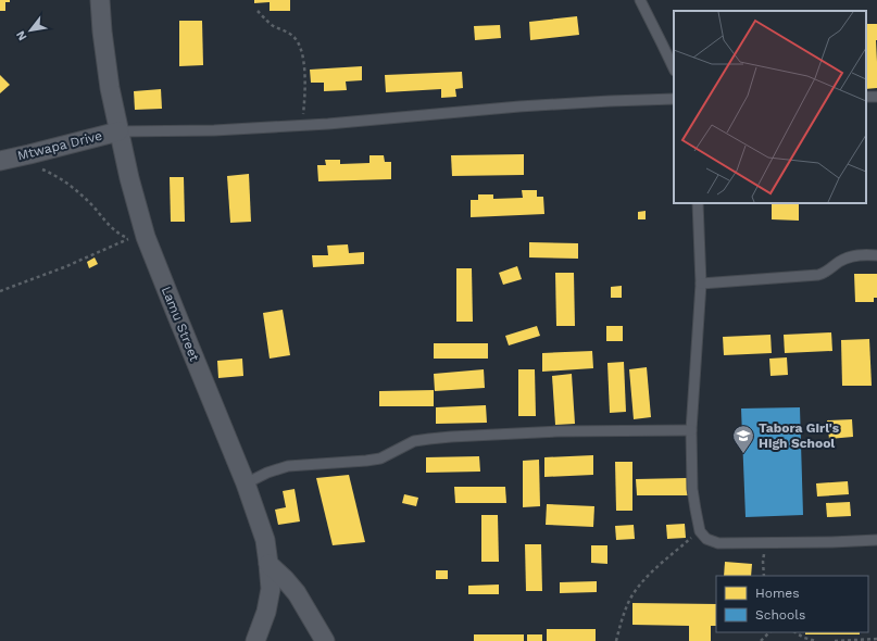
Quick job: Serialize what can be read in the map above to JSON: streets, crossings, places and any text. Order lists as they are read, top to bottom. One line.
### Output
{"streets":{"street":["Mtwapa Drive","Lamu Street"]},"crossings":[["Mtwapa Drive","Lamu Street"]],"places":{"school or university":["Tabora Girl's High School"]},"legend":["Homes","Schools"],"north":"bottom left"}
